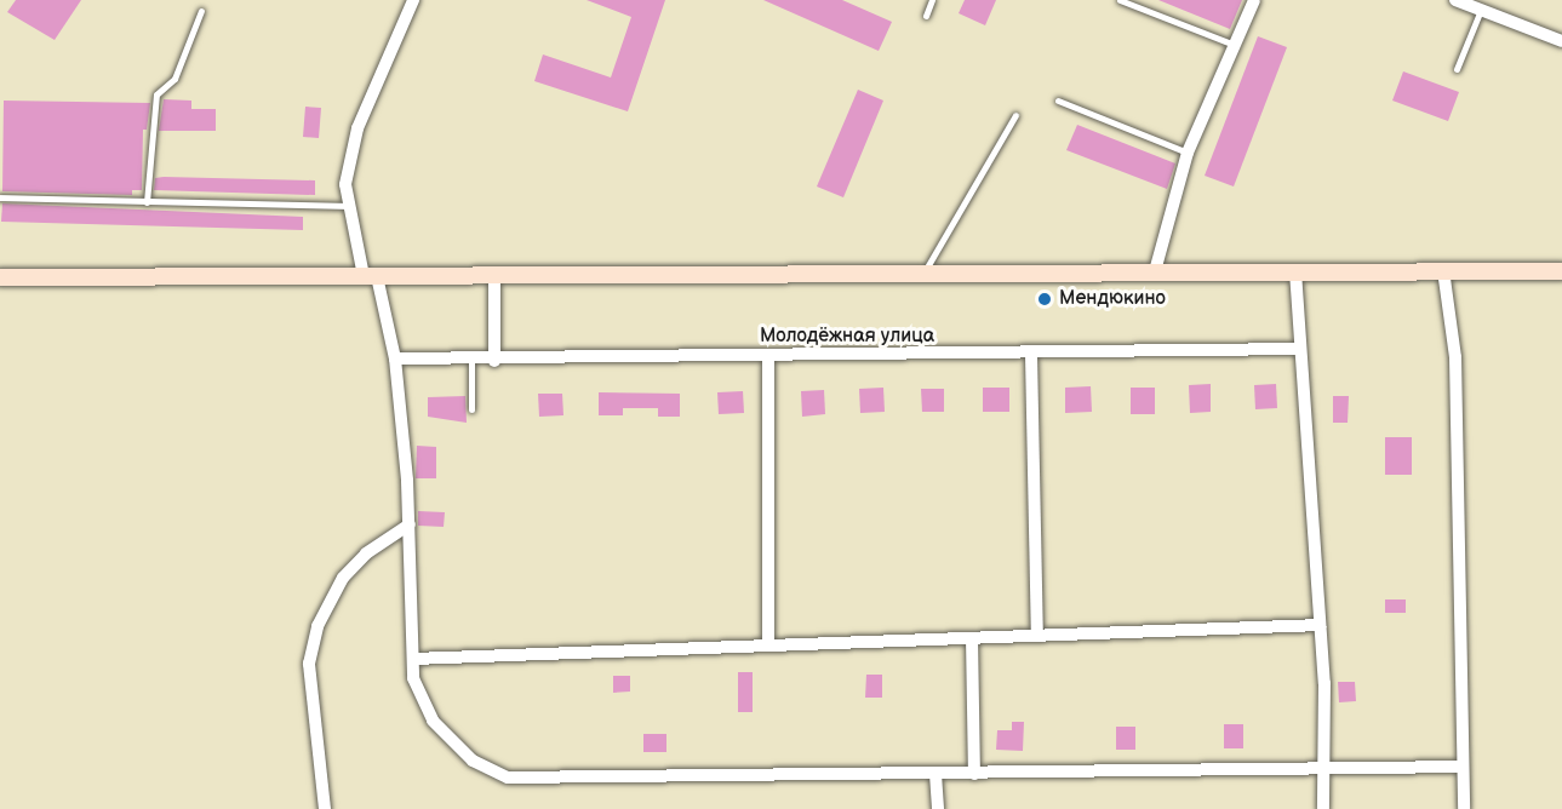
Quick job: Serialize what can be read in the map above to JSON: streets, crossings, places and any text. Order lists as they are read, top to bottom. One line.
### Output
{"streets":{"street":["Молодёжная улица"]},"places":["Мендюкино"]}
